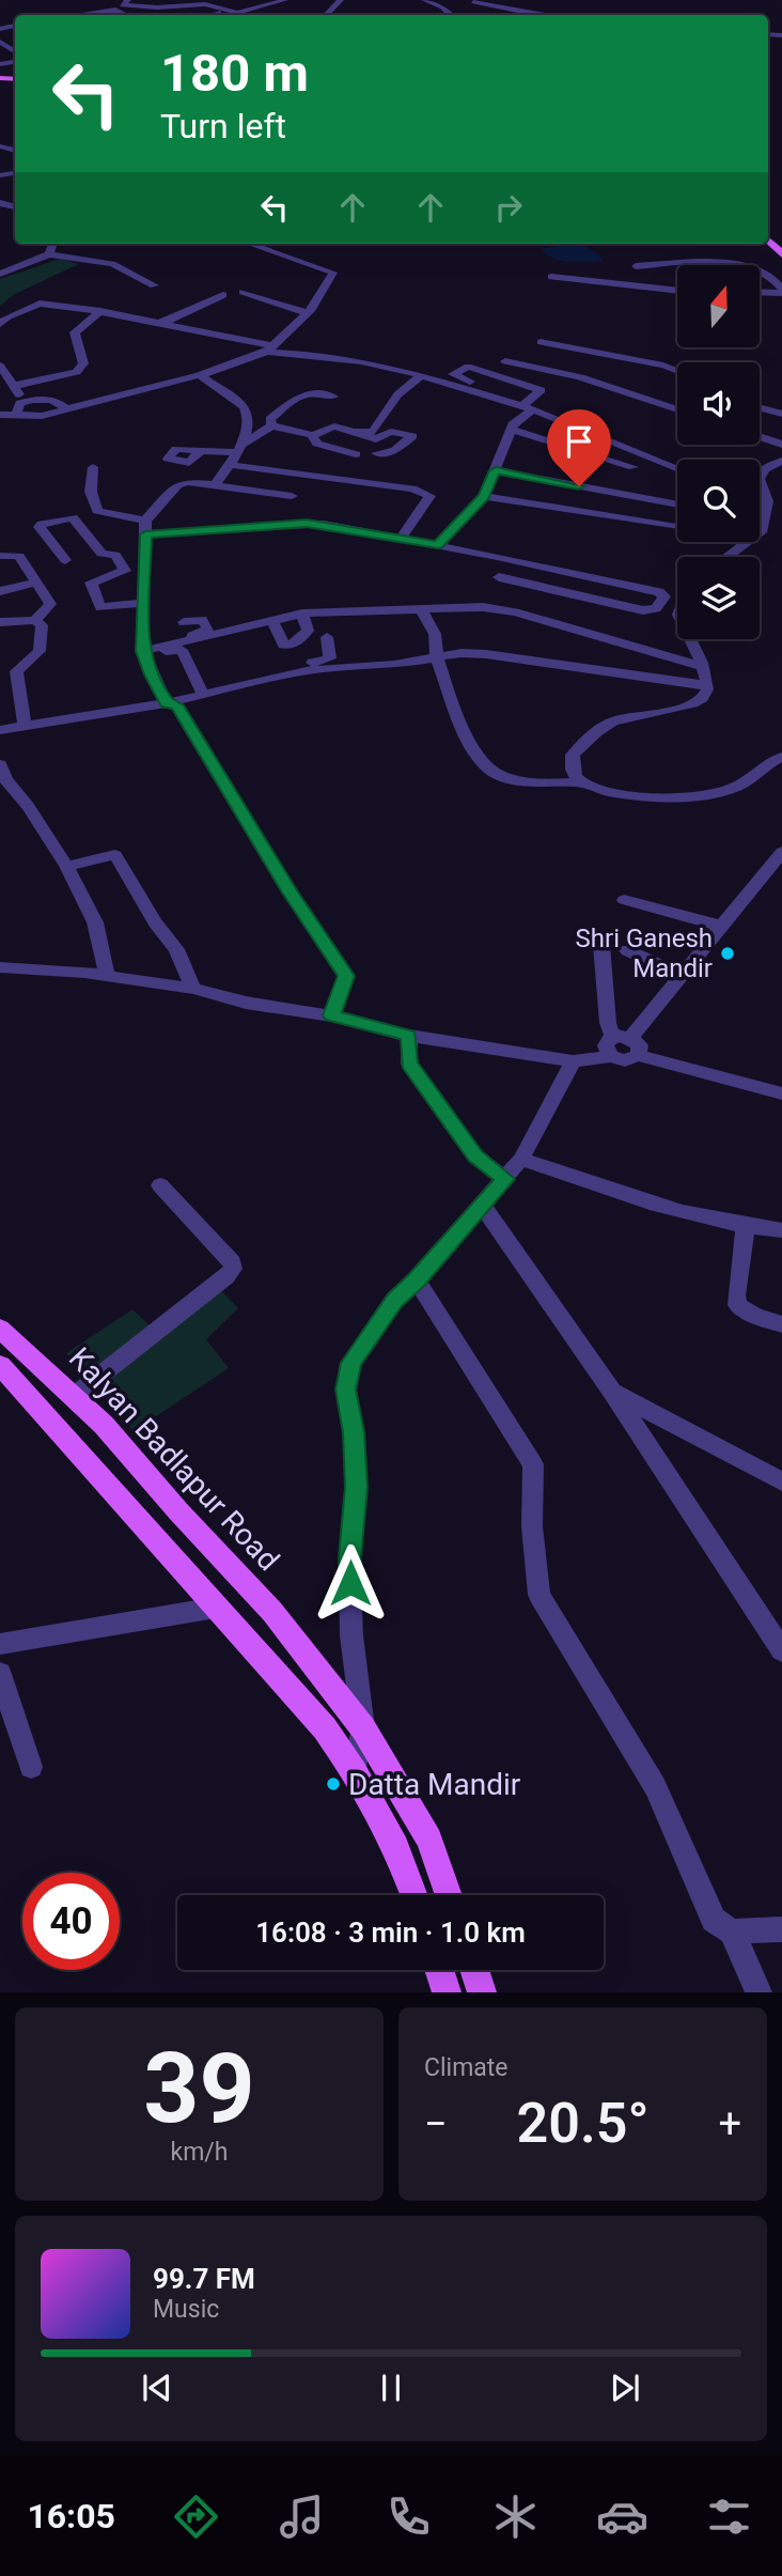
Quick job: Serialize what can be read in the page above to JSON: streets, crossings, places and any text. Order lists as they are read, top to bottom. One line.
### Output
{"streets":{"main road":["Kalyan Badlapur Road"]},"places":["Shri Ganesh Mandir","Datta Mandir"],"north":"top","page":{"turn":["180 m","Turn left"],"limit":"40","trip":"16:08 · 3 min · 1.0 km","tile":[["39","km/h"],"Climate"],"heat":["−","20.5°","+"],"song":["99.7 FM","Music"],"tabs":"16:05"}}
